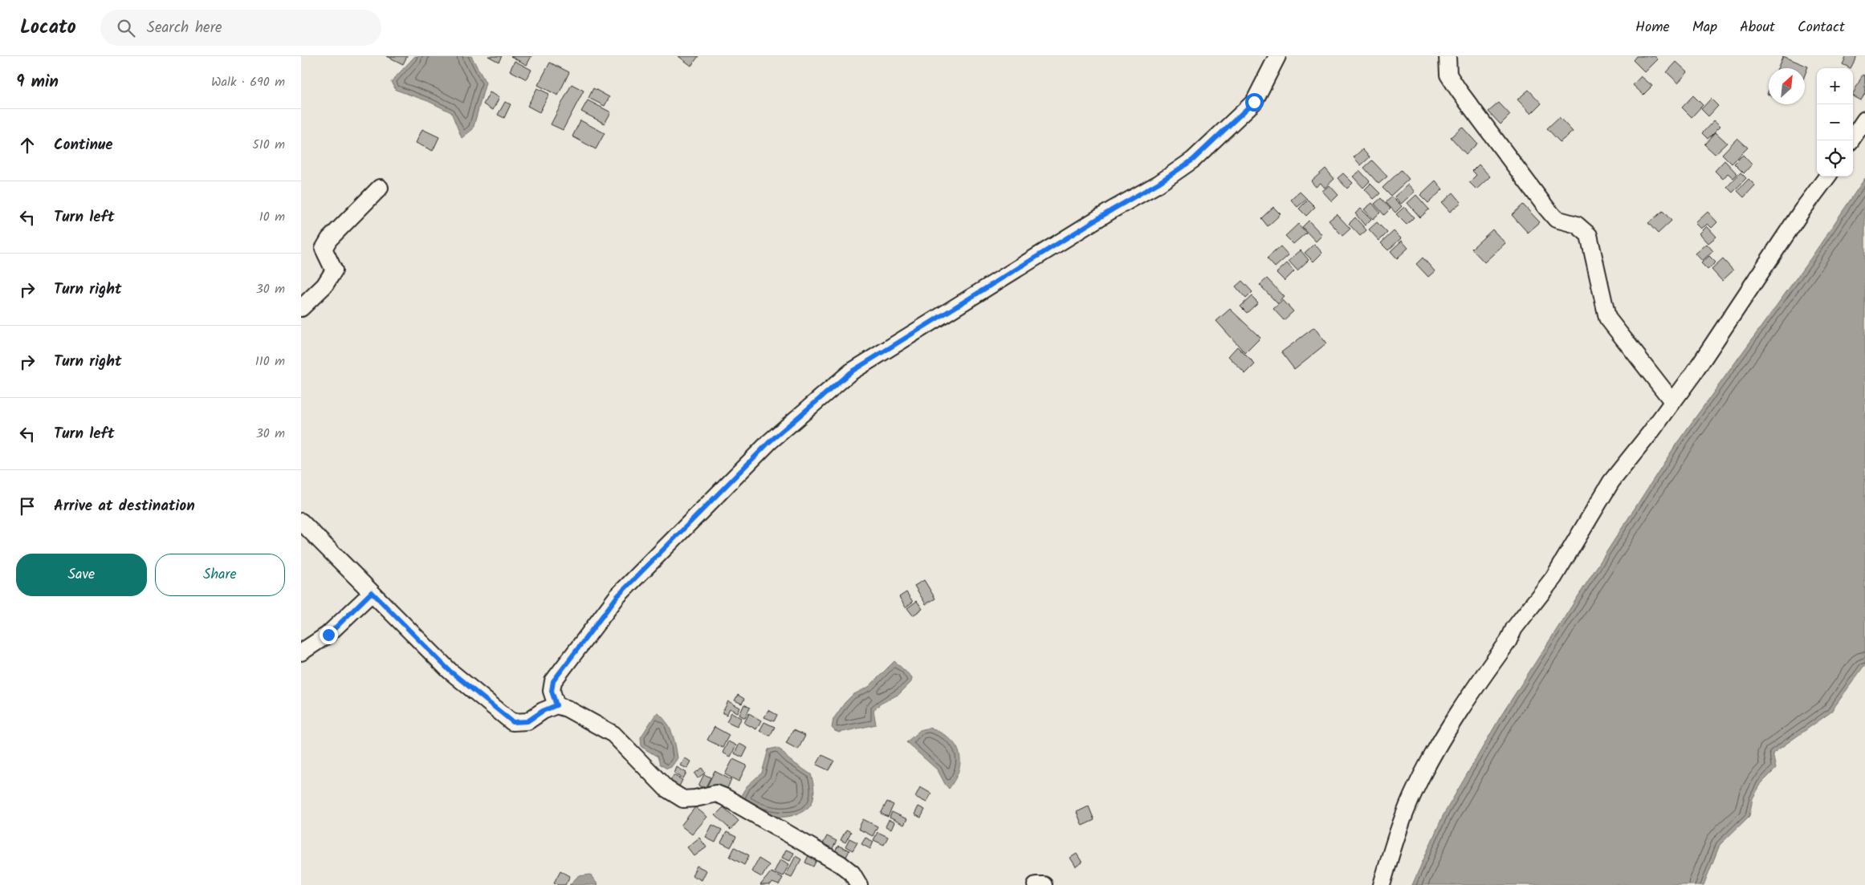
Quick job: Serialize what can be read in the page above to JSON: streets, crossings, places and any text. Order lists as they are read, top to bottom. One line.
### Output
{"north":"top right","page":{"header":"Locato","search":"Search here","nav":["Home","Map","About","Contact"],"heading":["9 min","Walk · 690 m"],"map_buttons":["+","−"],"list":[["Continue","510 m"],["Turn left","10 m"],["Turn right","30 m"],["Turn right","110 m"],["Turn left","30 m"],"Arrive at destination"],"buttons":["Save","Share"]}}
